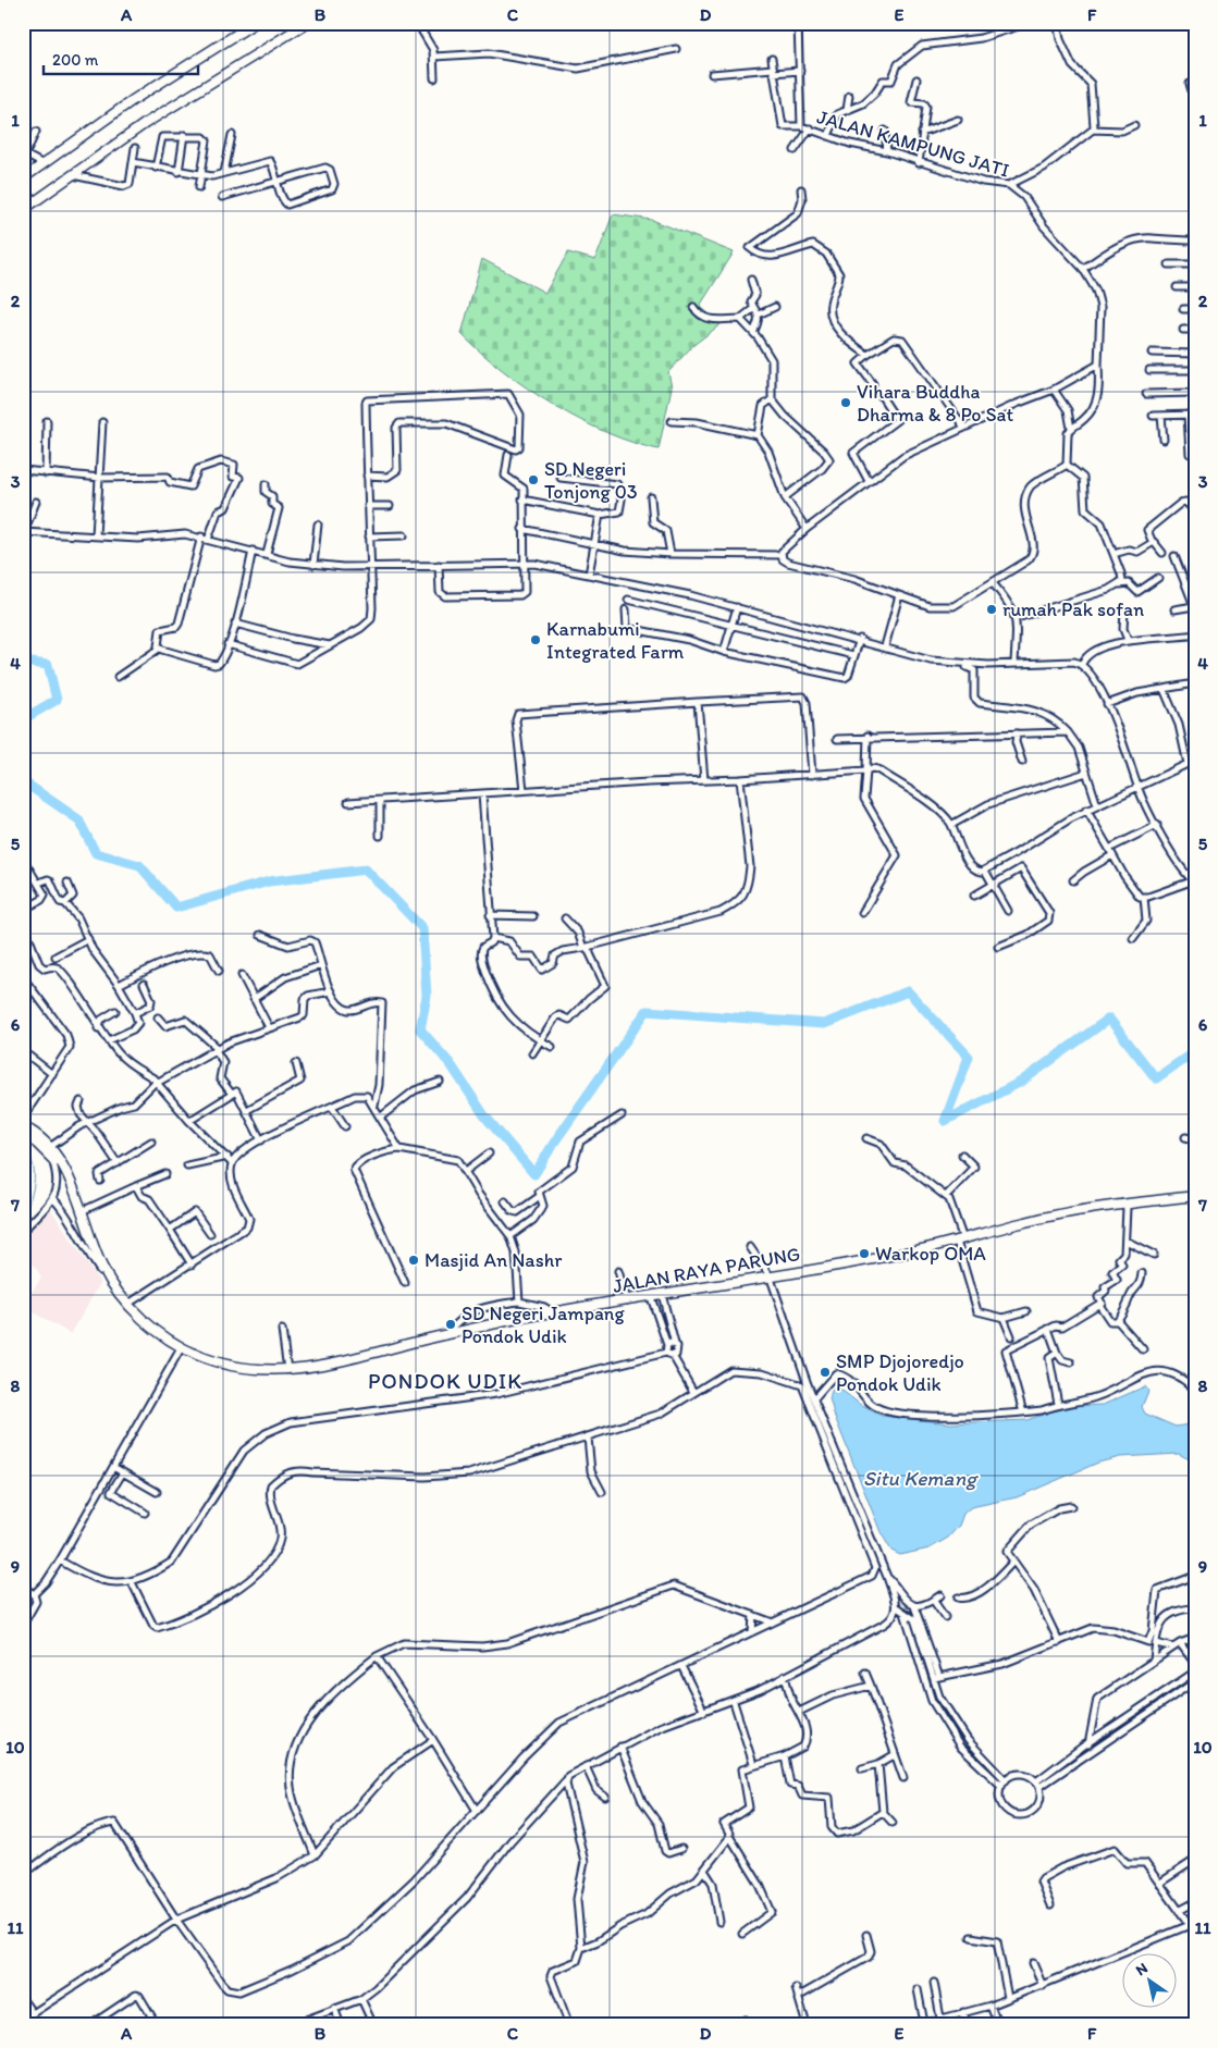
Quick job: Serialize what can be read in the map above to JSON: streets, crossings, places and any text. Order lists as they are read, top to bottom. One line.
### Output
{"streets":{"highway":["JALAN RAYA PARUNG"],"street":["JALAN KAMPUNG JATI"]},"districts":["PONDOK UDIK"],"water":["Situ Kemang"],"places":["Vihara Buddha Dharma & 8 Po Sat","SD Negeri Tonjong 03","rumah Pak sofan","Karnabumi Integrated Farm","Warkop OMA","Masjid An Nashr","SD Negeri Jampang Pondok Udik","SMP Djojoredjo Pondok Udik"],"scale_bar":"200 m","north":"top left","grid":{"columns":["A","B","C","D","E","F"],"rows":["1","2","3","4","5","6","7","8","9","10","11"]}}
